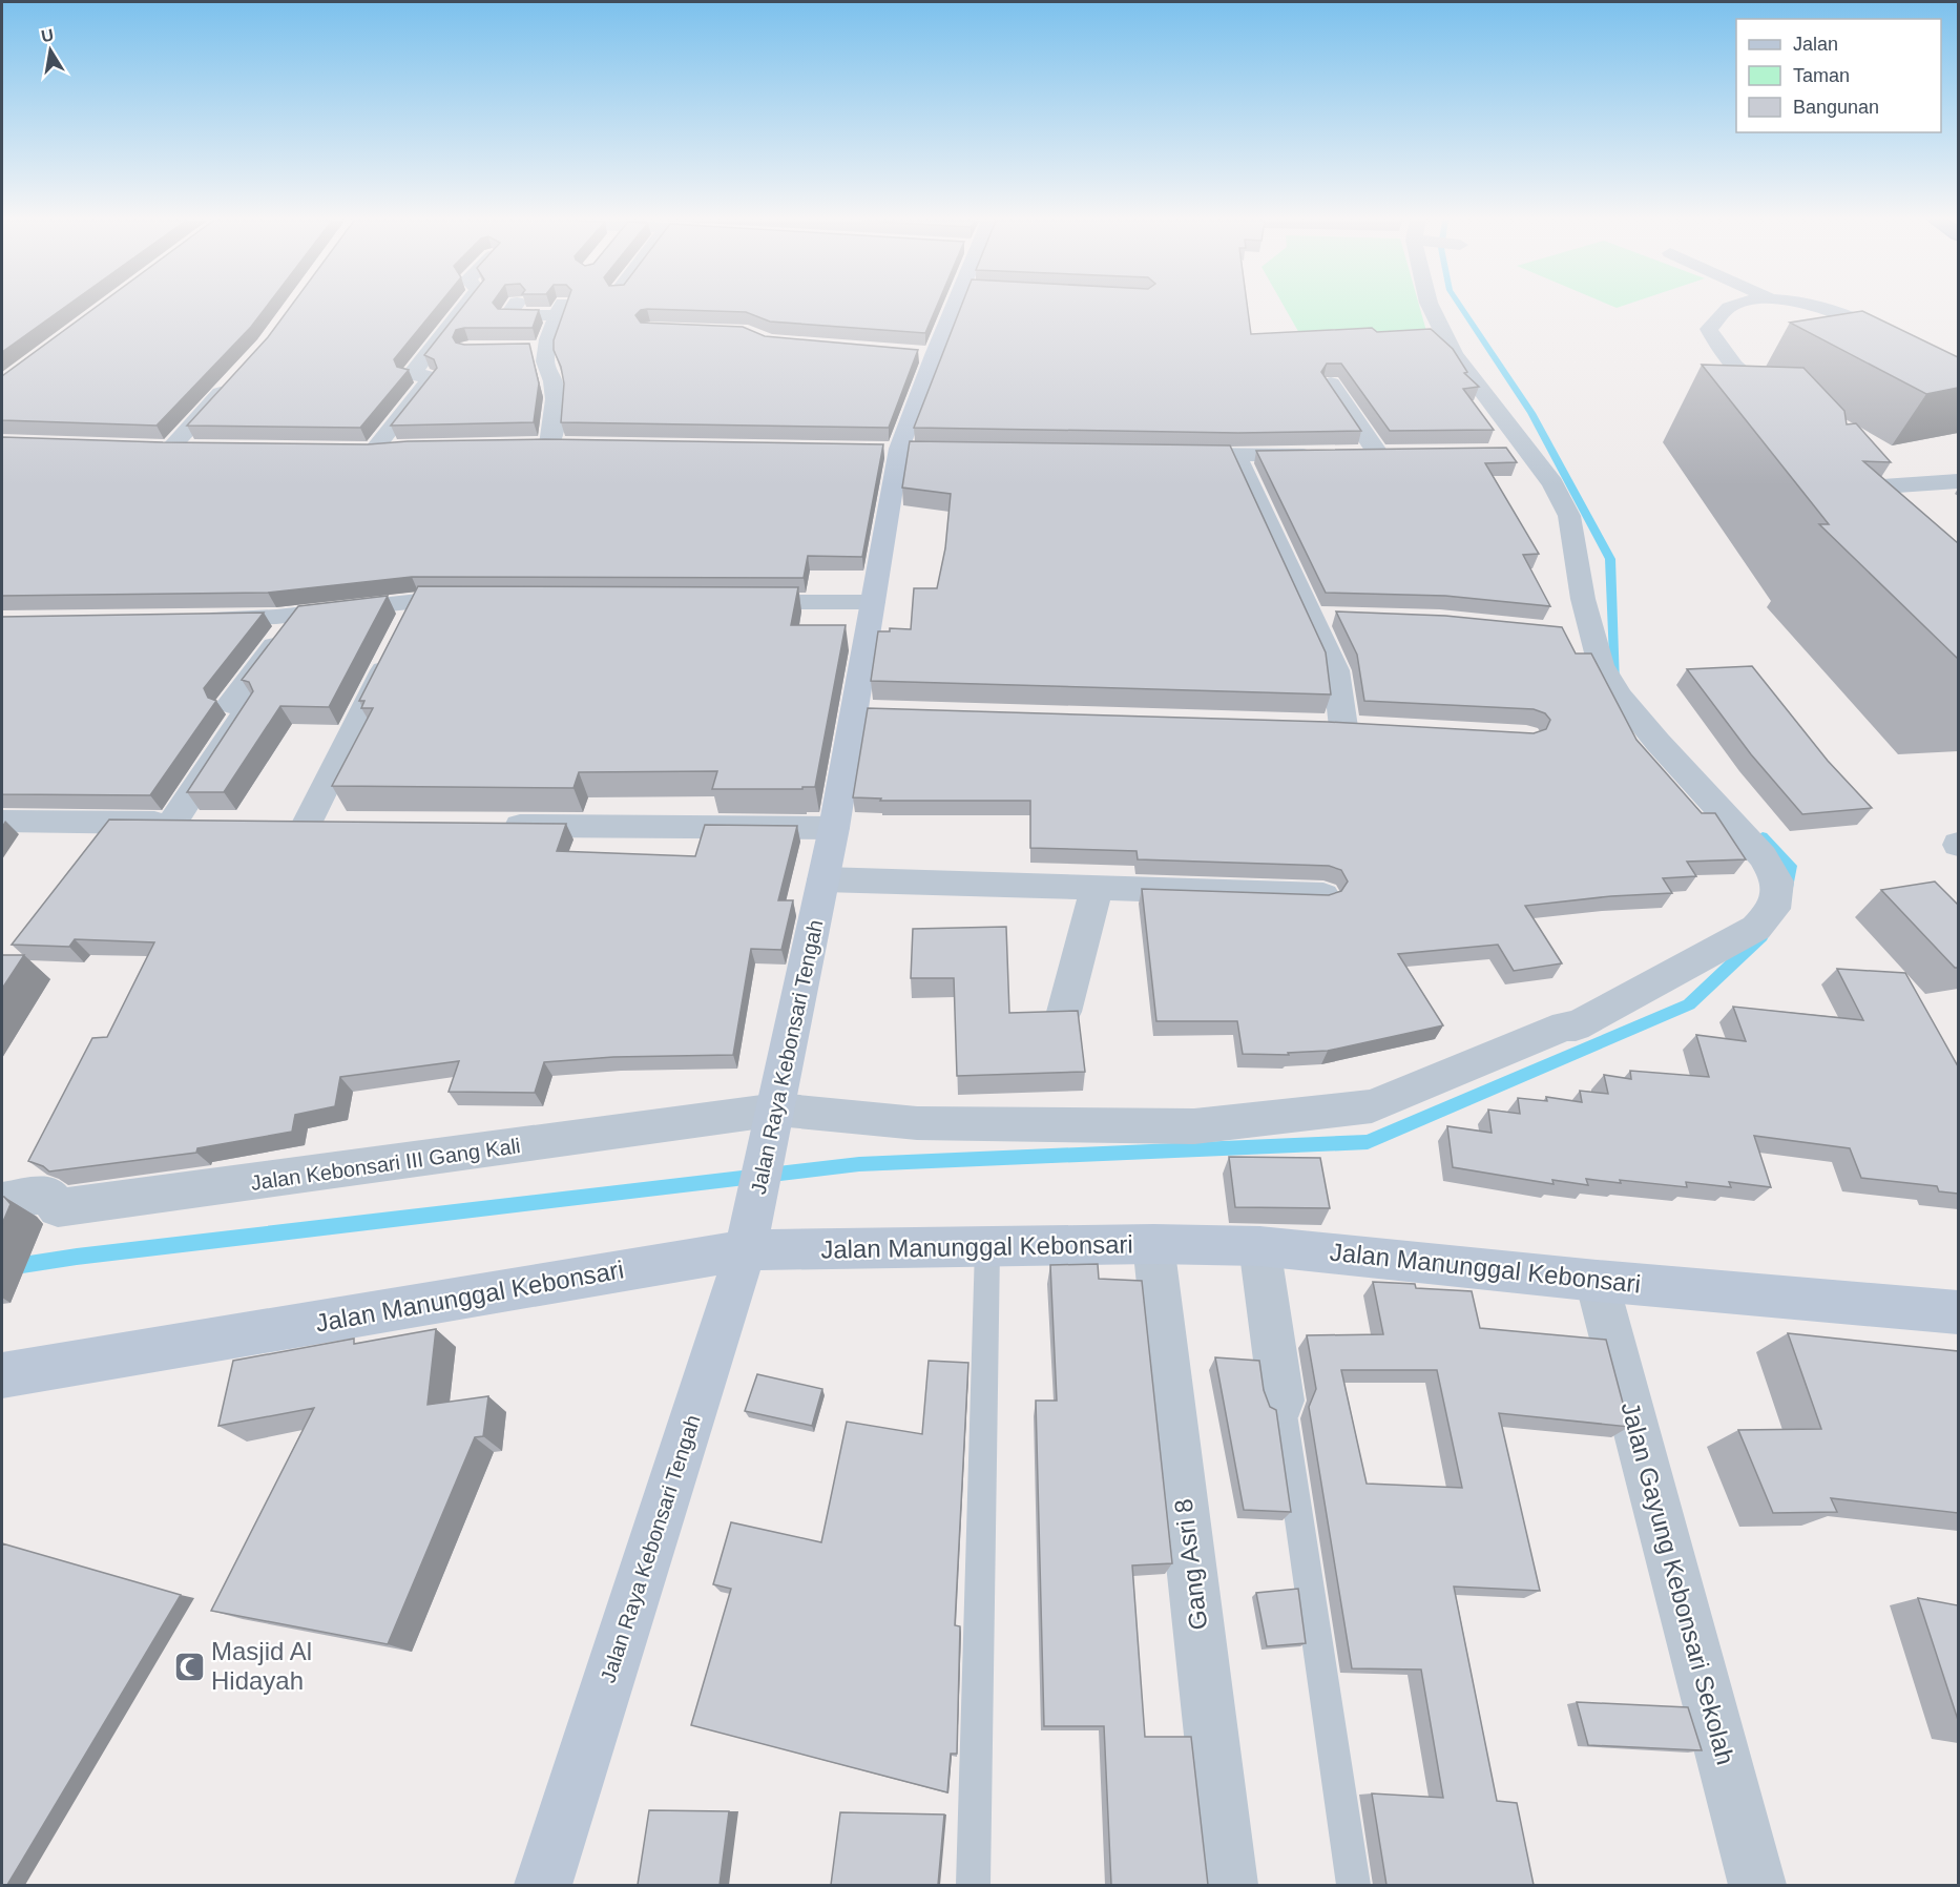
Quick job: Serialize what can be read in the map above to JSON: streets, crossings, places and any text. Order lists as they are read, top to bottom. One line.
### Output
{"streets":{"street":["Jalan Raya Kebonsari Tengah","Jalan Kebonsari III Gang Kali","Jalan Manunggal Kebonsari","Gang Asri 8","Jalan Gayung Kebonsari Sekolah"]},"crossings":[["Jalan Raya Kebonsari Tengah","Jalan Kebonsari III Gang Kali"],["Jalan Raya Kebonsari Tengah","Jalan Manunggal Kebonsari"],["Jalan Manunggal Kebonsari","Gang Asri 8"],["Jalan Manunggal Kebonsari","Jalan Gayung Kebonsari Sekolah"]],"places":{"mosque":["Masjid Al Hidayah"]},"legend":["Jalan","Taman","Bangunan"],"north":"top"}
